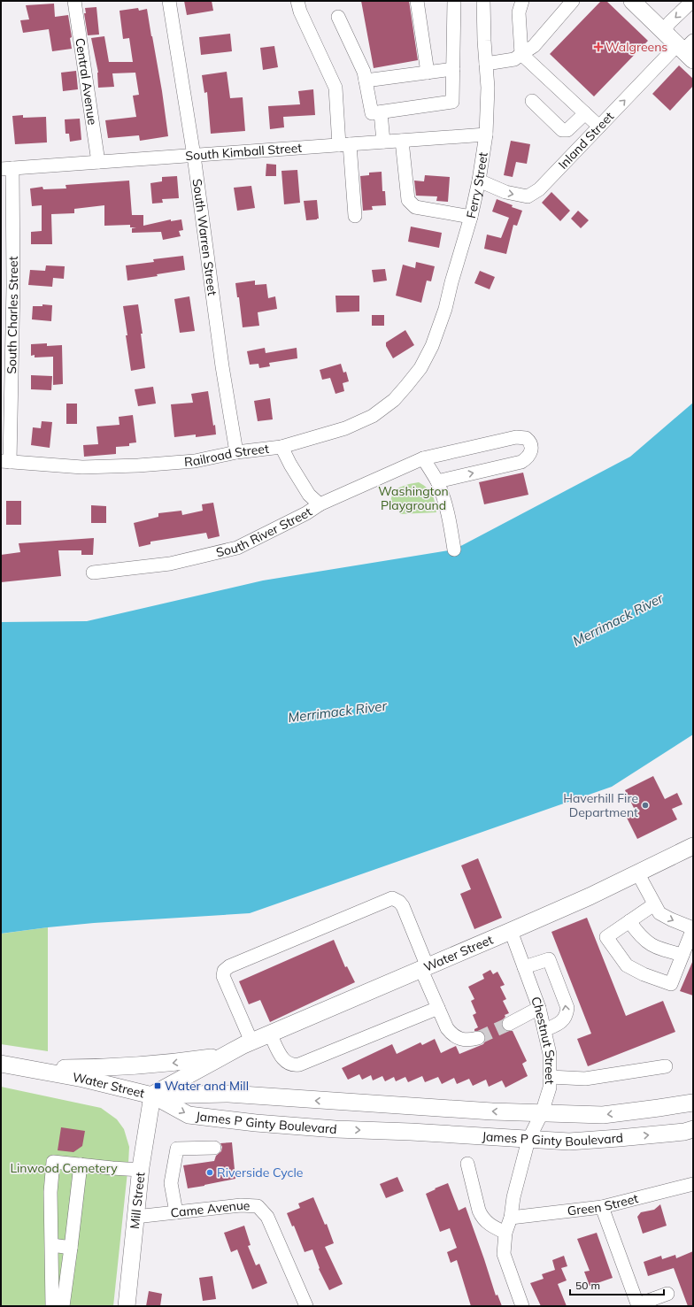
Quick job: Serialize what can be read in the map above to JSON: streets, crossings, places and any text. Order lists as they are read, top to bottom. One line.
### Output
{"streets":{"main road":["Water Street","James P Ginty Boulevard","Mill Street"],"street":["Central Avenue","Inland Street","South Kimball Street","Ferry Street","South Warren Street","South Charles Street","Railroad Street","South River Street","Chestnut Street","Green Street","Came Avenue"]},"crossings":[["Central Avenue","South Kimball Street"],["Inland Street","Ferry Street"],["South Kimball Street","Ferry Street"],["South Kimball Street","South Warren Street"],["South Kimball Street","South Charles Street"],["Ferry Street","Railroad Street"],["South Warren Street","Railroad Street"],["South Charles Street","Railroad Street"],["Water Street","Chestnut Street"],["Water Street","James P Ginty Boulevard"],["Water Street","Mill Street"],["Chestnut Street","James P Ginty Boulevard"],["Chestnut Street","Green Street"],["James P Ginty Boulevard","Mill Street"],["Mill Street","Came Avenue"]],"water":["Merrimack River"],"parks":["Washington Playground","Linwood Cemetery"],"places":{"health":["Walgreens"],"other":["Haverhill Fire Department","Riverside Cycle"],"transit":["Water and Mill"]},"scale_bar":"50 m"}
